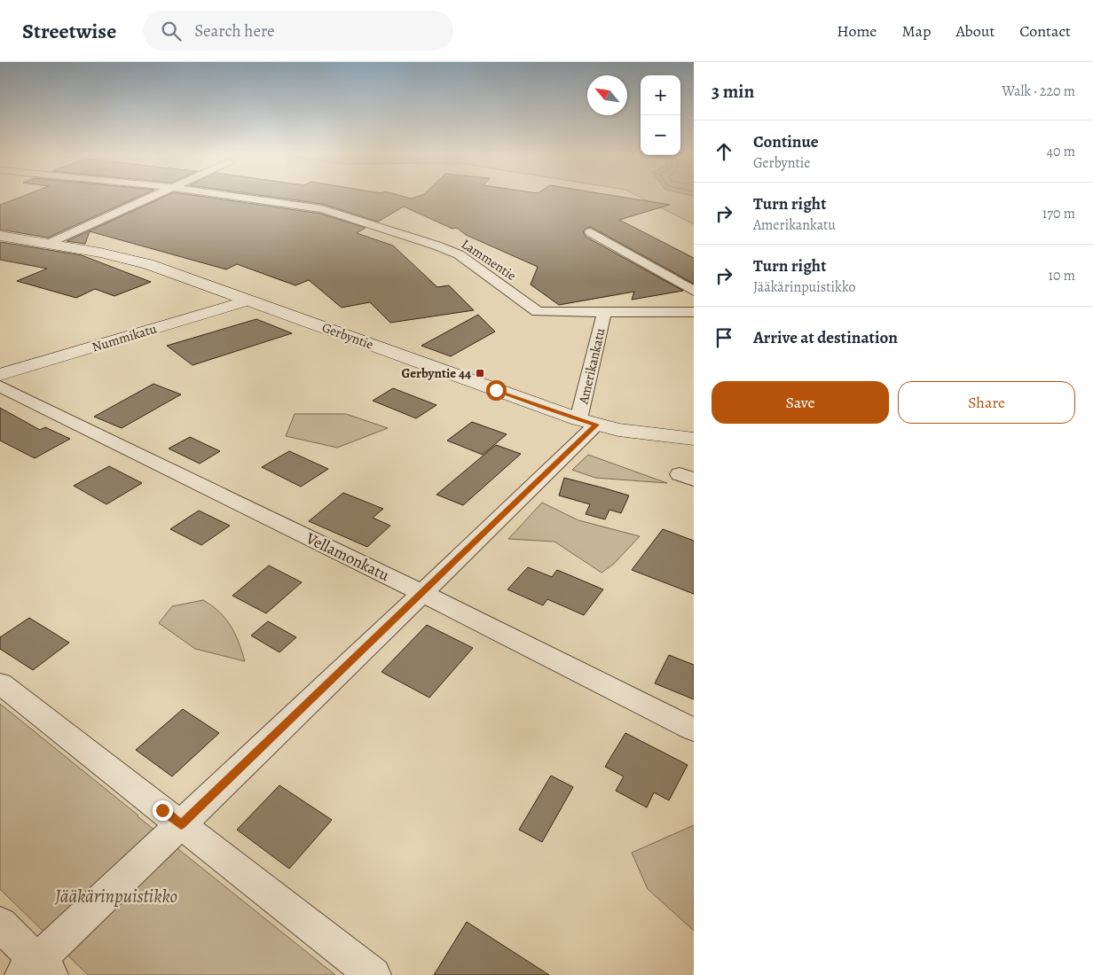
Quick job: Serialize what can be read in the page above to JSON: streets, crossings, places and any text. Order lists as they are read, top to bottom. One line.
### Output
{"streets":{"main road":["Gerbyntie","Nummikatu"],"street":["Lammentie","Amerikankatu","Vellamonkatu"]},"crossings":[["Lammentie","Amerikankatu"],["Gerbyntie","Nummikatu"],["Gerbyntie","Amerikankatu"],["Amerikankatu","Vellamonkatu"]],"parks":["Jääkärinpuistikko"],"places":{"transit":["Gerbyntie 44"]},"north":"top left","page":{"header":"Streetwise","search":"Search here","nav":["Home","Map","About","Contact"],"heading":["3 min","Walk · 220 m"],"map_buttons":["+","−"],"list":[["Continue","Gerbyntie","40 m"],["Turn right","Amerikankatu","170 m"],["Turn right","Jääkärinpuistikko","10 m"],"Arrive at destination"],"buttons":["Save","Share"]}}
